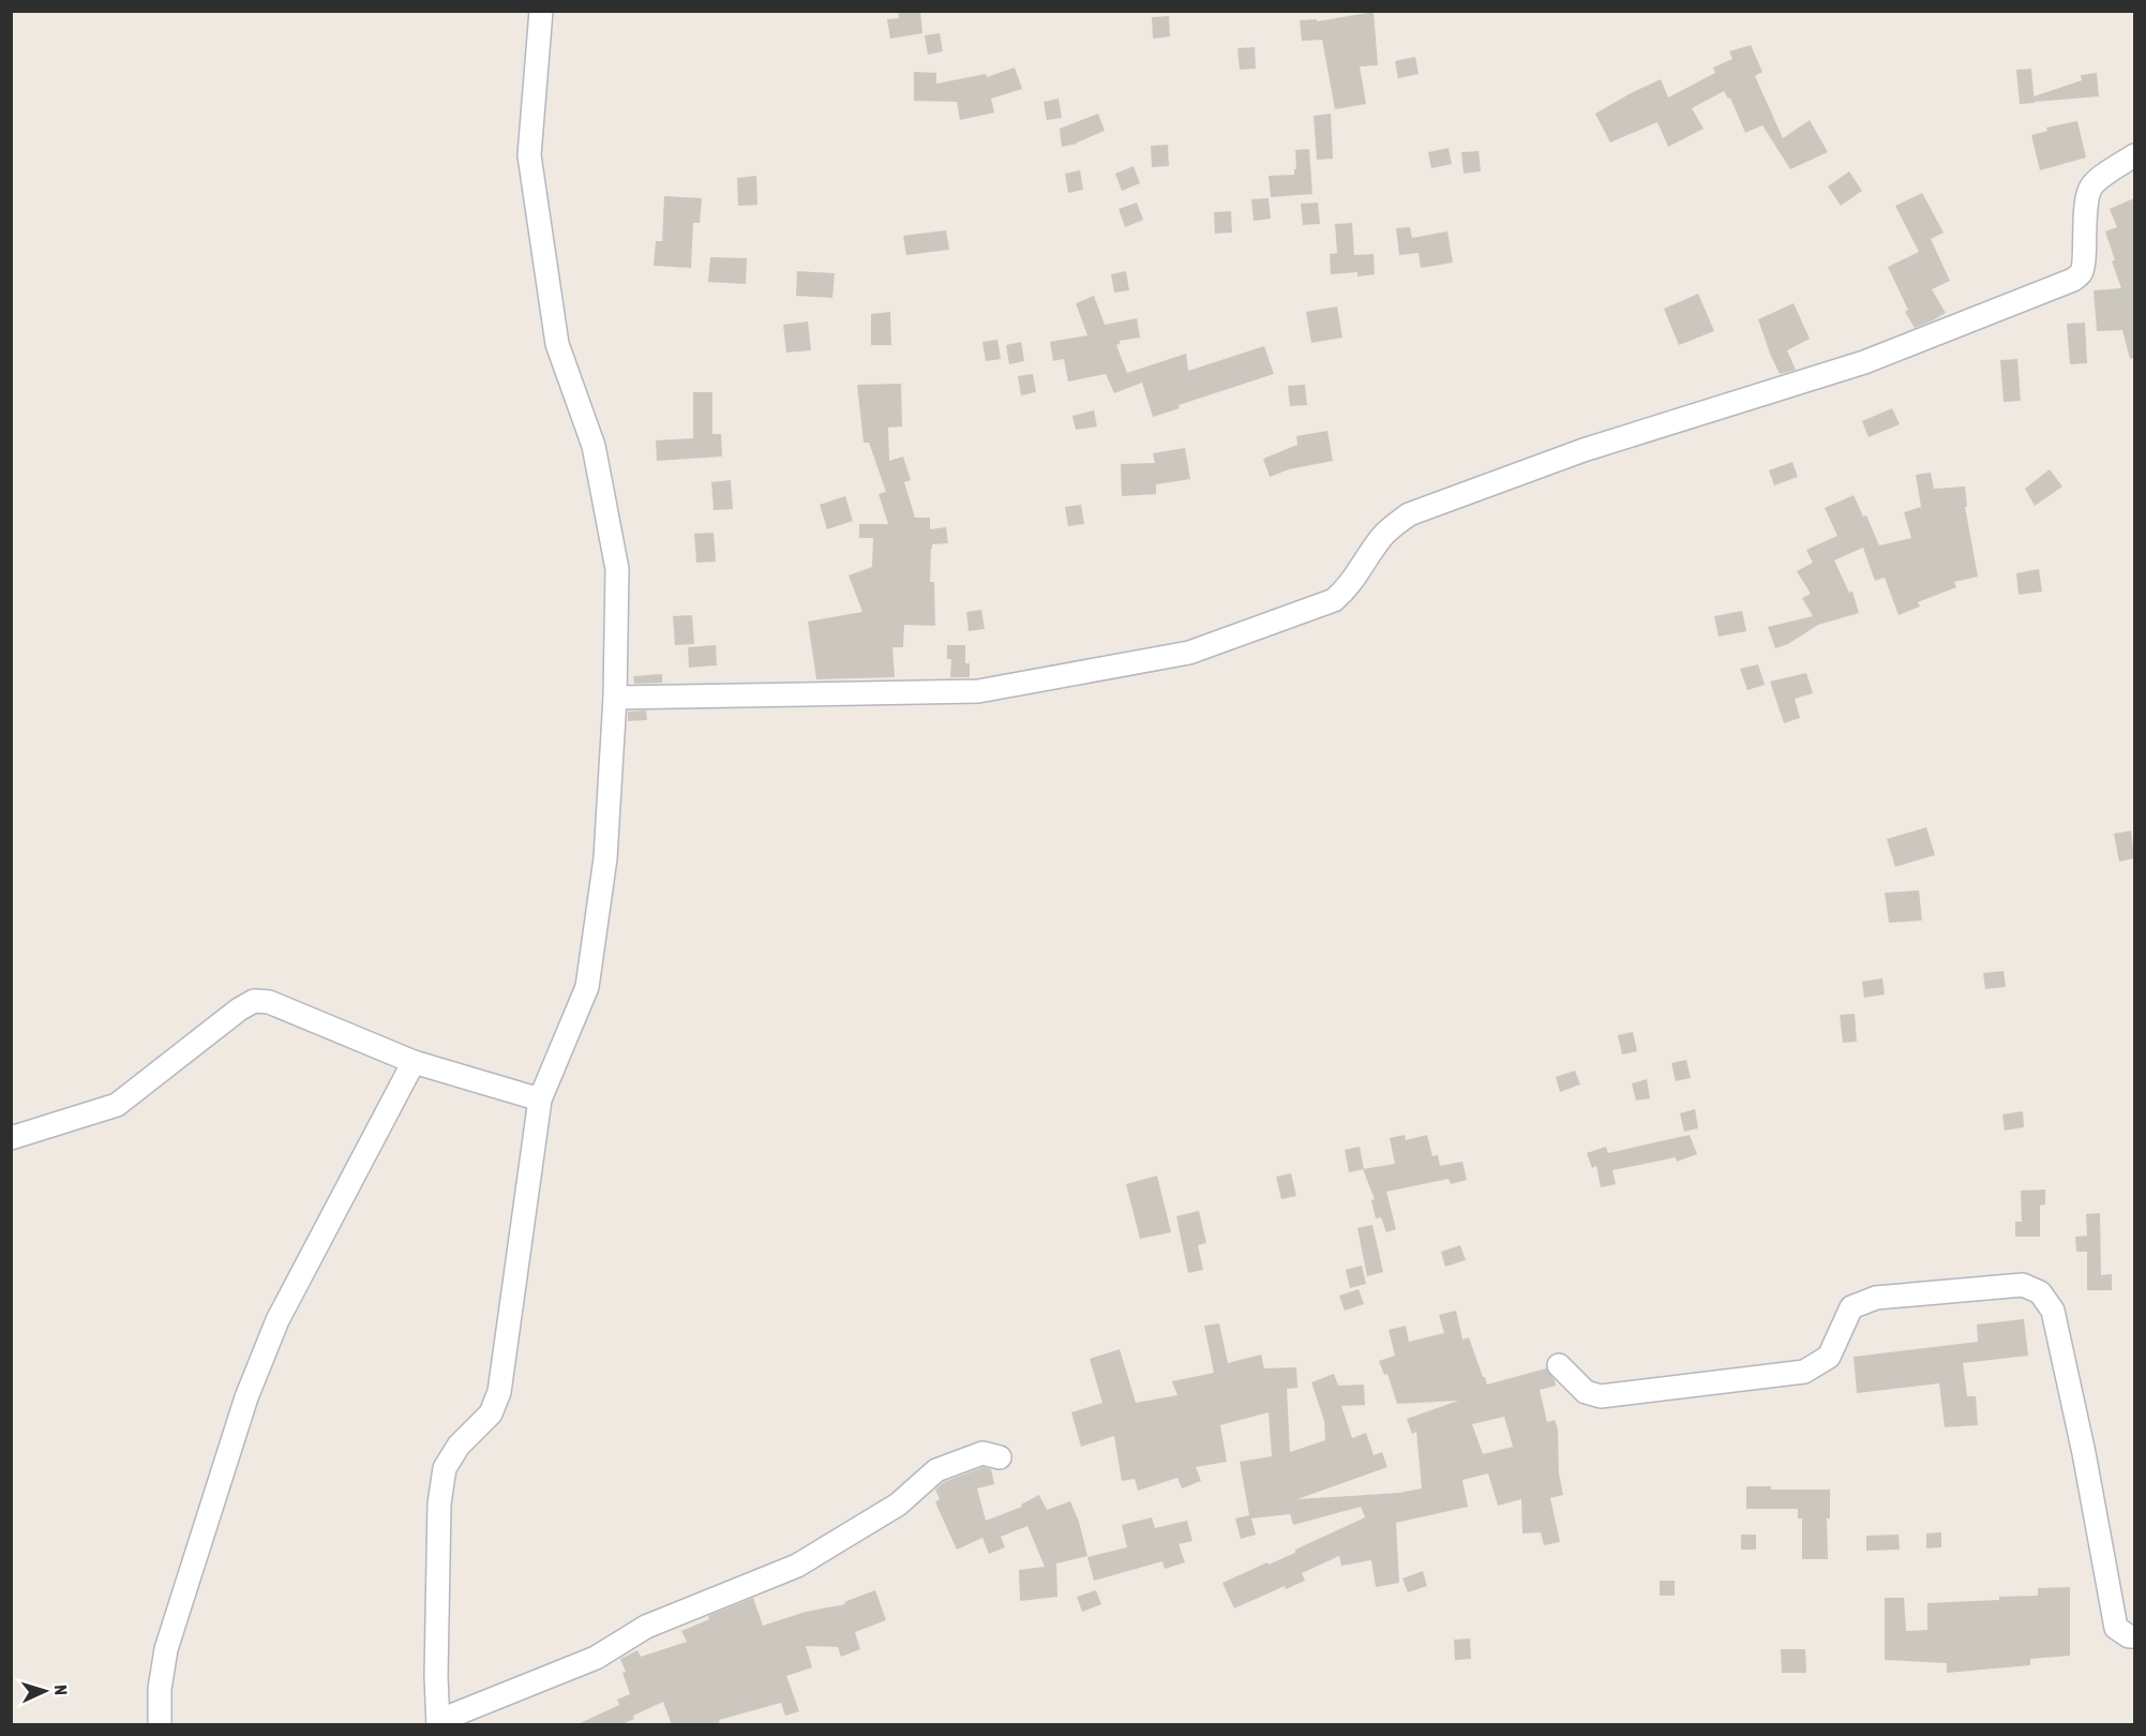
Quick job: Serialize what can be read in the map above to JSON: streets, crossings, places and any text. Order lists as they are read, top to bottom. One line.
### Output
{"north":"right"}
